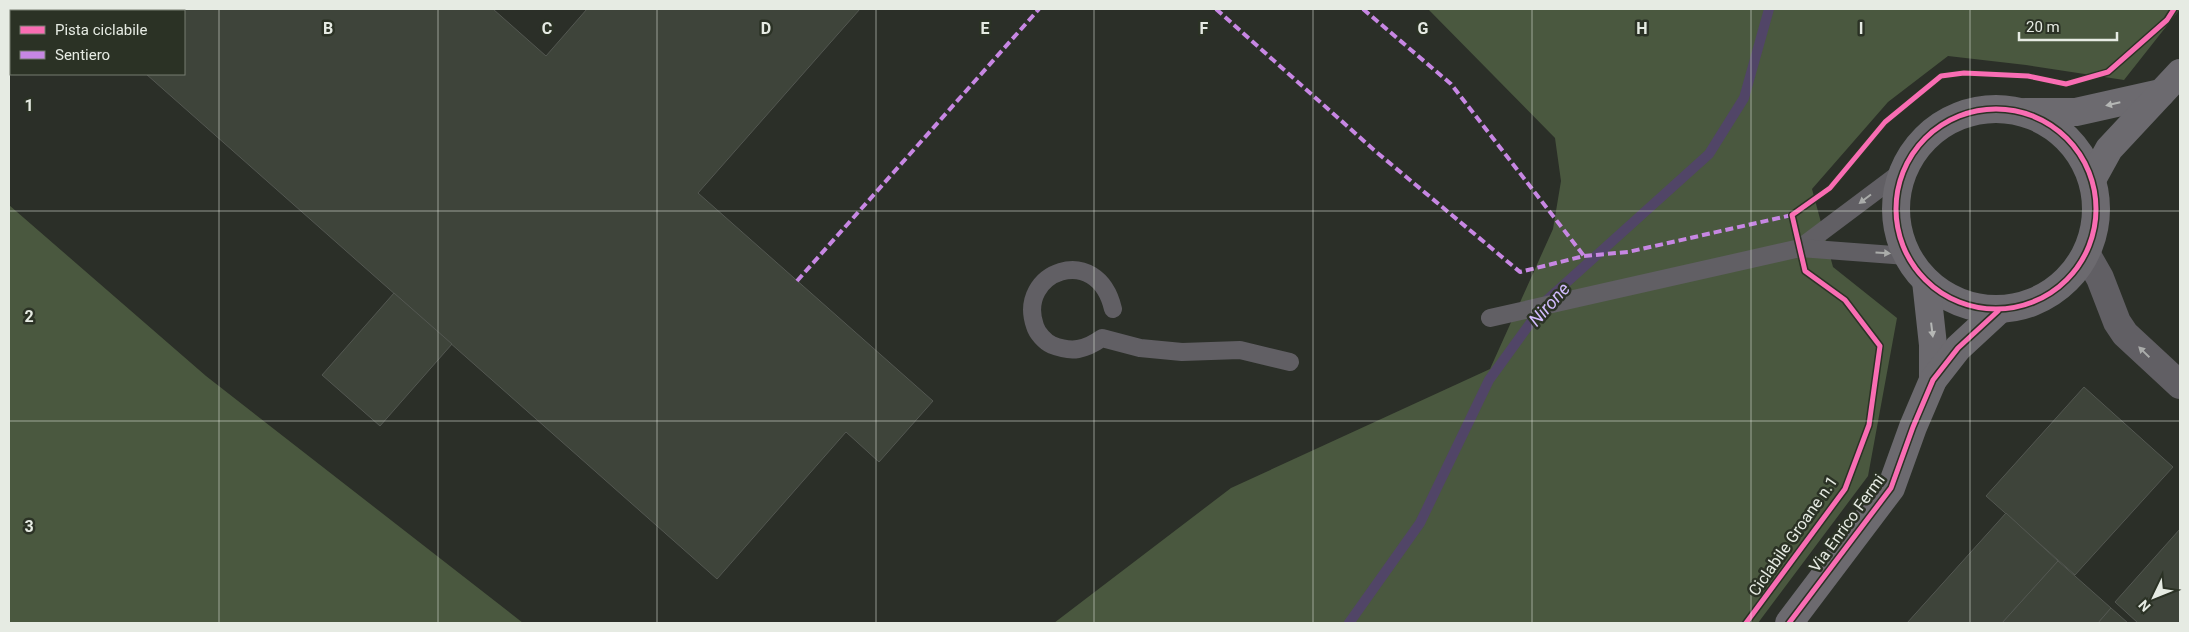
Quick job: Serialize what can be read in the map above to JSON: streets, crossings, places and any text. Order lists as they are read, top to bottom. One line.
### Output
{"streets":{"street":["Via Enrico Fermi"],"cycle path":["Ciclabile Groane n.1"]},"water":["Nirone"],"legend":["Pista ciclabile","Sentiero"],"scale_bar":"20 m","north":"bottom left","grid":{"columns":["B","C","D","E","F","G","H","I"],"rows":["1","2","3"]}}
